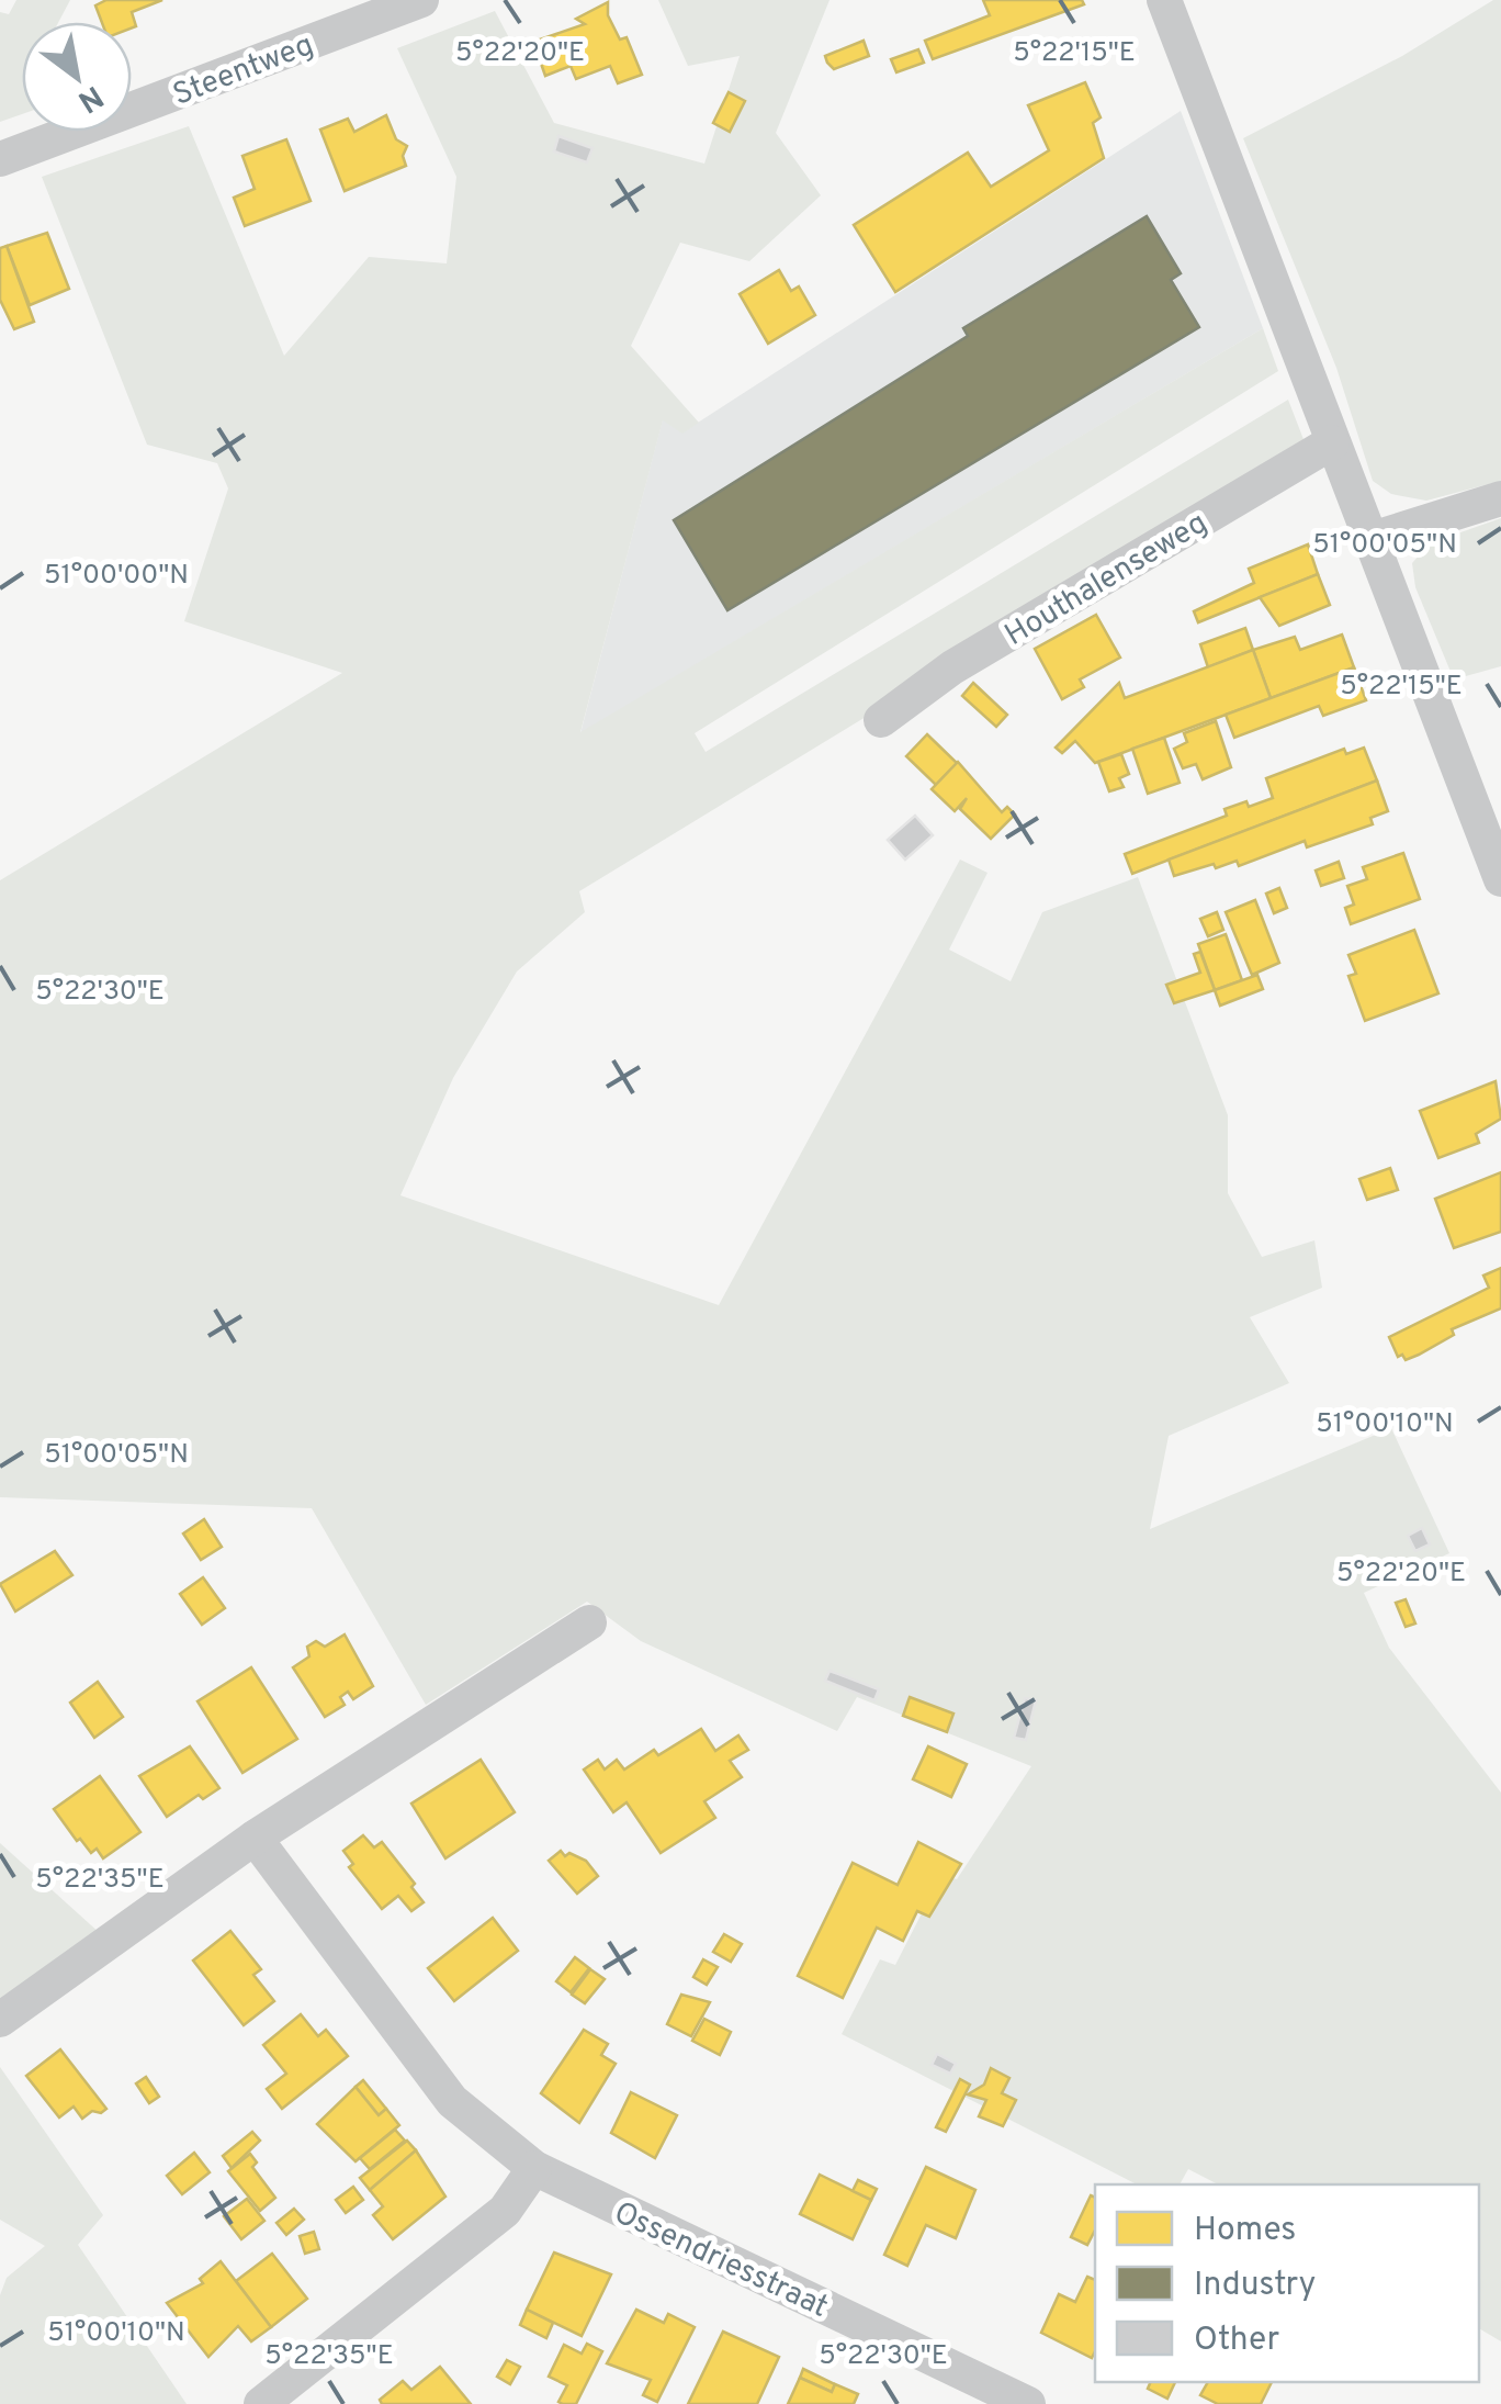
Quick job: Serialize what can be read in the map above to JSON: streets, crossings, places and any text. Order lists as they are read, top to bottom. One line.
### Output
{"streets":{"street":["Steentweg","Houthalenseweg","Ossendriesstraat"]},"legend":["Homes","Industry","Other"],"north":"bottom right","coordinates":["5°22'20\"E","5°22'15\"E","51°00'05\"N","51°00'00\"N","5°22'30\"E","51°00'10\"N","5°22'35\"E"]}
